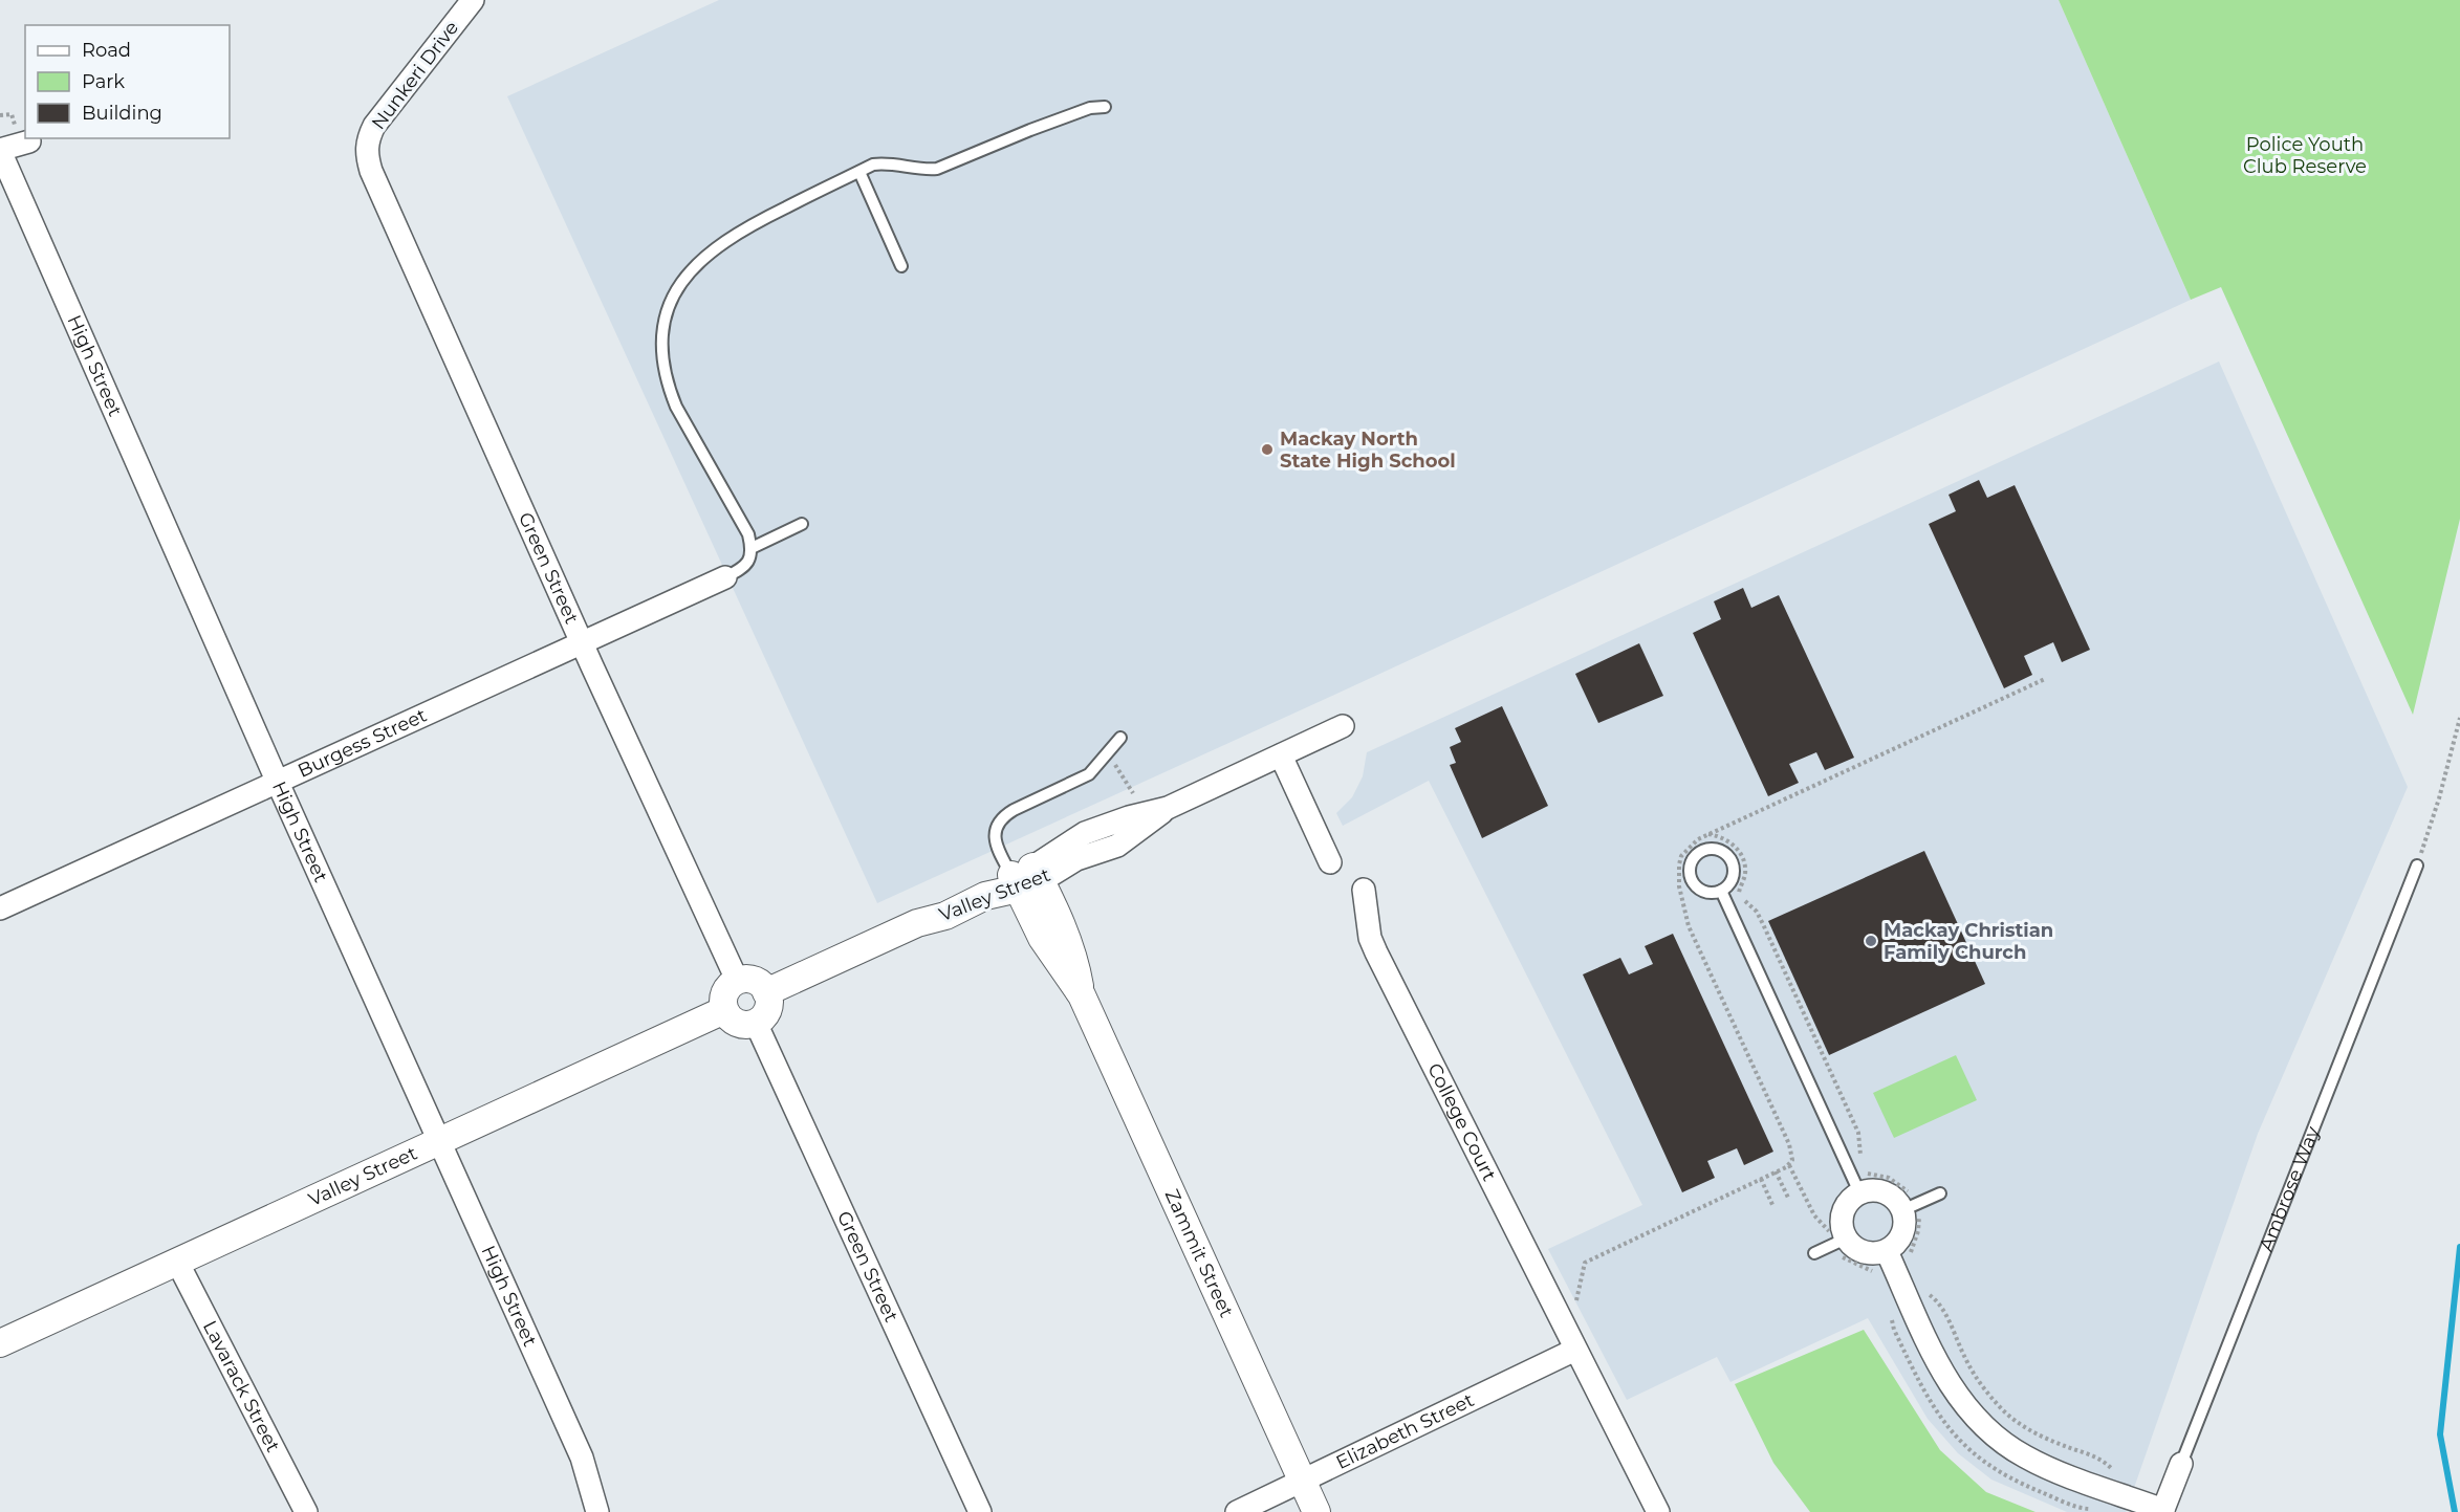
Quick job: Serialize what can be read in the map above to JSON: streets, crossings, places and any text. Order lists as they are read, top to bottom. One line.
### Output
{"streets":{"street":["Nunkeri Drive","High Street","Green Street","Burgess Street","Valley Street","College Court","Ambrose Way","Zammit Street","Lavarack Street","Elizabeth Street"]},"crossings":[["Nunkeri Drive","Green Street"],["High Street","Burgess Street"],["High Street","Valley Street"],["Green Street","Burgess Street"],["Green Street","Valley Street"],["Valley Street","Zammit Street"],["Valley Street","Lavarack Street"],["College Court","Elizabeth Street"],["Zammit Street","Elizabeth Street"]],"parks":["Police Youth Club Reserve"],"places":["Mackay North State High School","Mackay Christian Family Church"],"legend":["Road","Park","Building"]}
